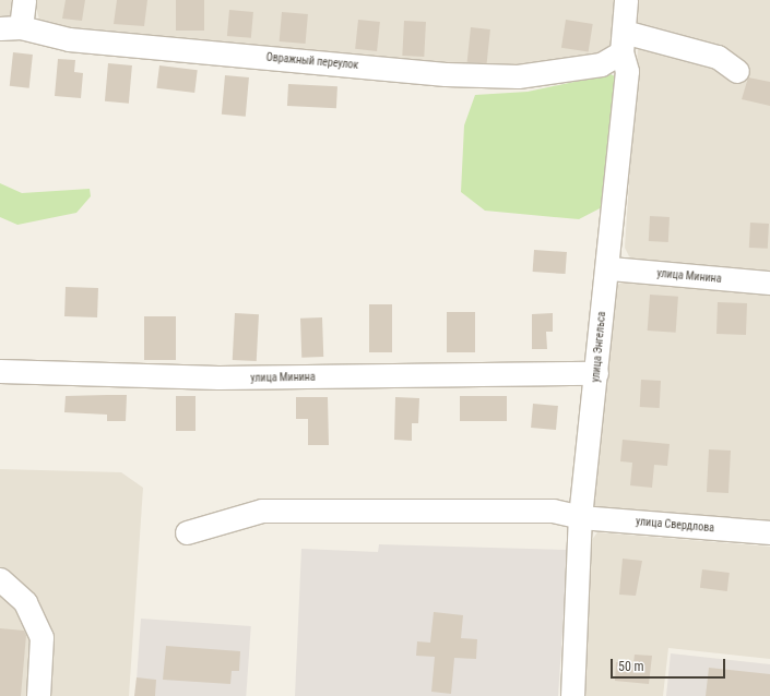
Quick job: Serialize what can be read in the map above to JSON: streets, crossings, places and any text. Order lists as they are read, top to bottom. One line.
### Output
{"streets":{"street":["Овражный переулок","улица Минина","улица Энгельса","улица Свердлова"]},"crossings":[["Овражный переулок","улица Энгельса"],["улица Минина","улица Энгельса"],["улица Энгельса","улица Свердлова"]],"scale_bar":"50 m"}
